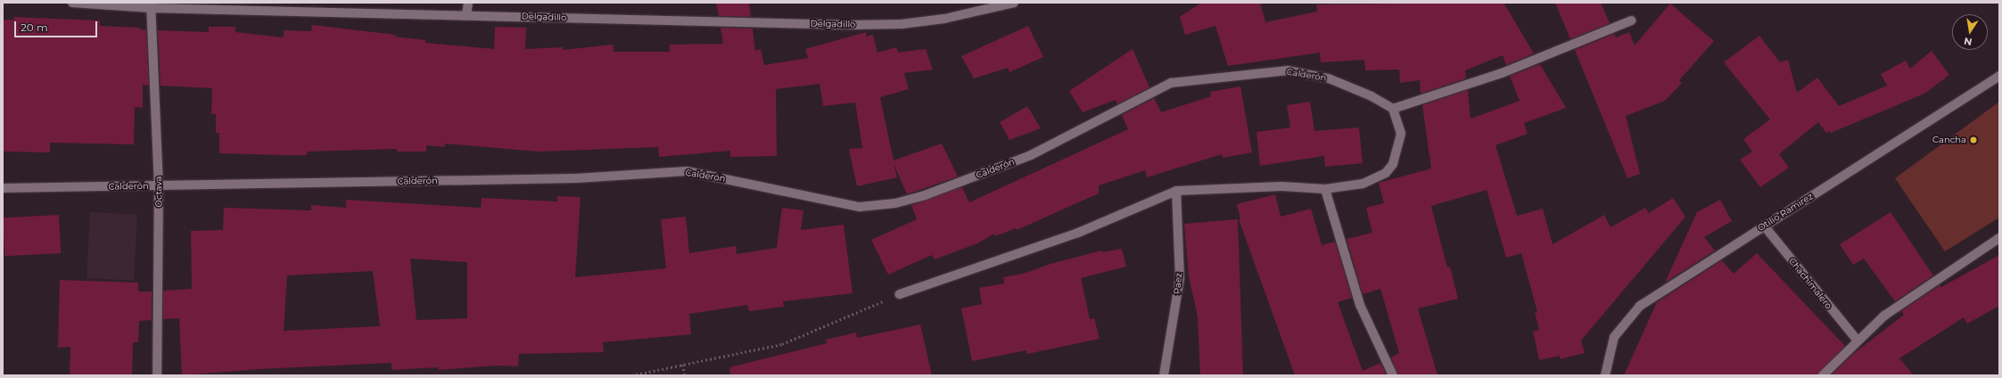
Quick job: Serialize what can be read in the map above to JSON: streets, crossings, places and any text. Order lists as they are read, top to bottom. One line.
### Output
{"streets":{"street":["Delgadillo","Calderón","Octava","Otilio Ramirez","Paez","Chachimalero"]},"crossings":[["Delgadillo","Octava"],["Calderón","Octava"],["Otilio Ramirez","Chachimalero"]],"places":["Cancha"],"scale_bar":"20 m","north":"bottom"}
